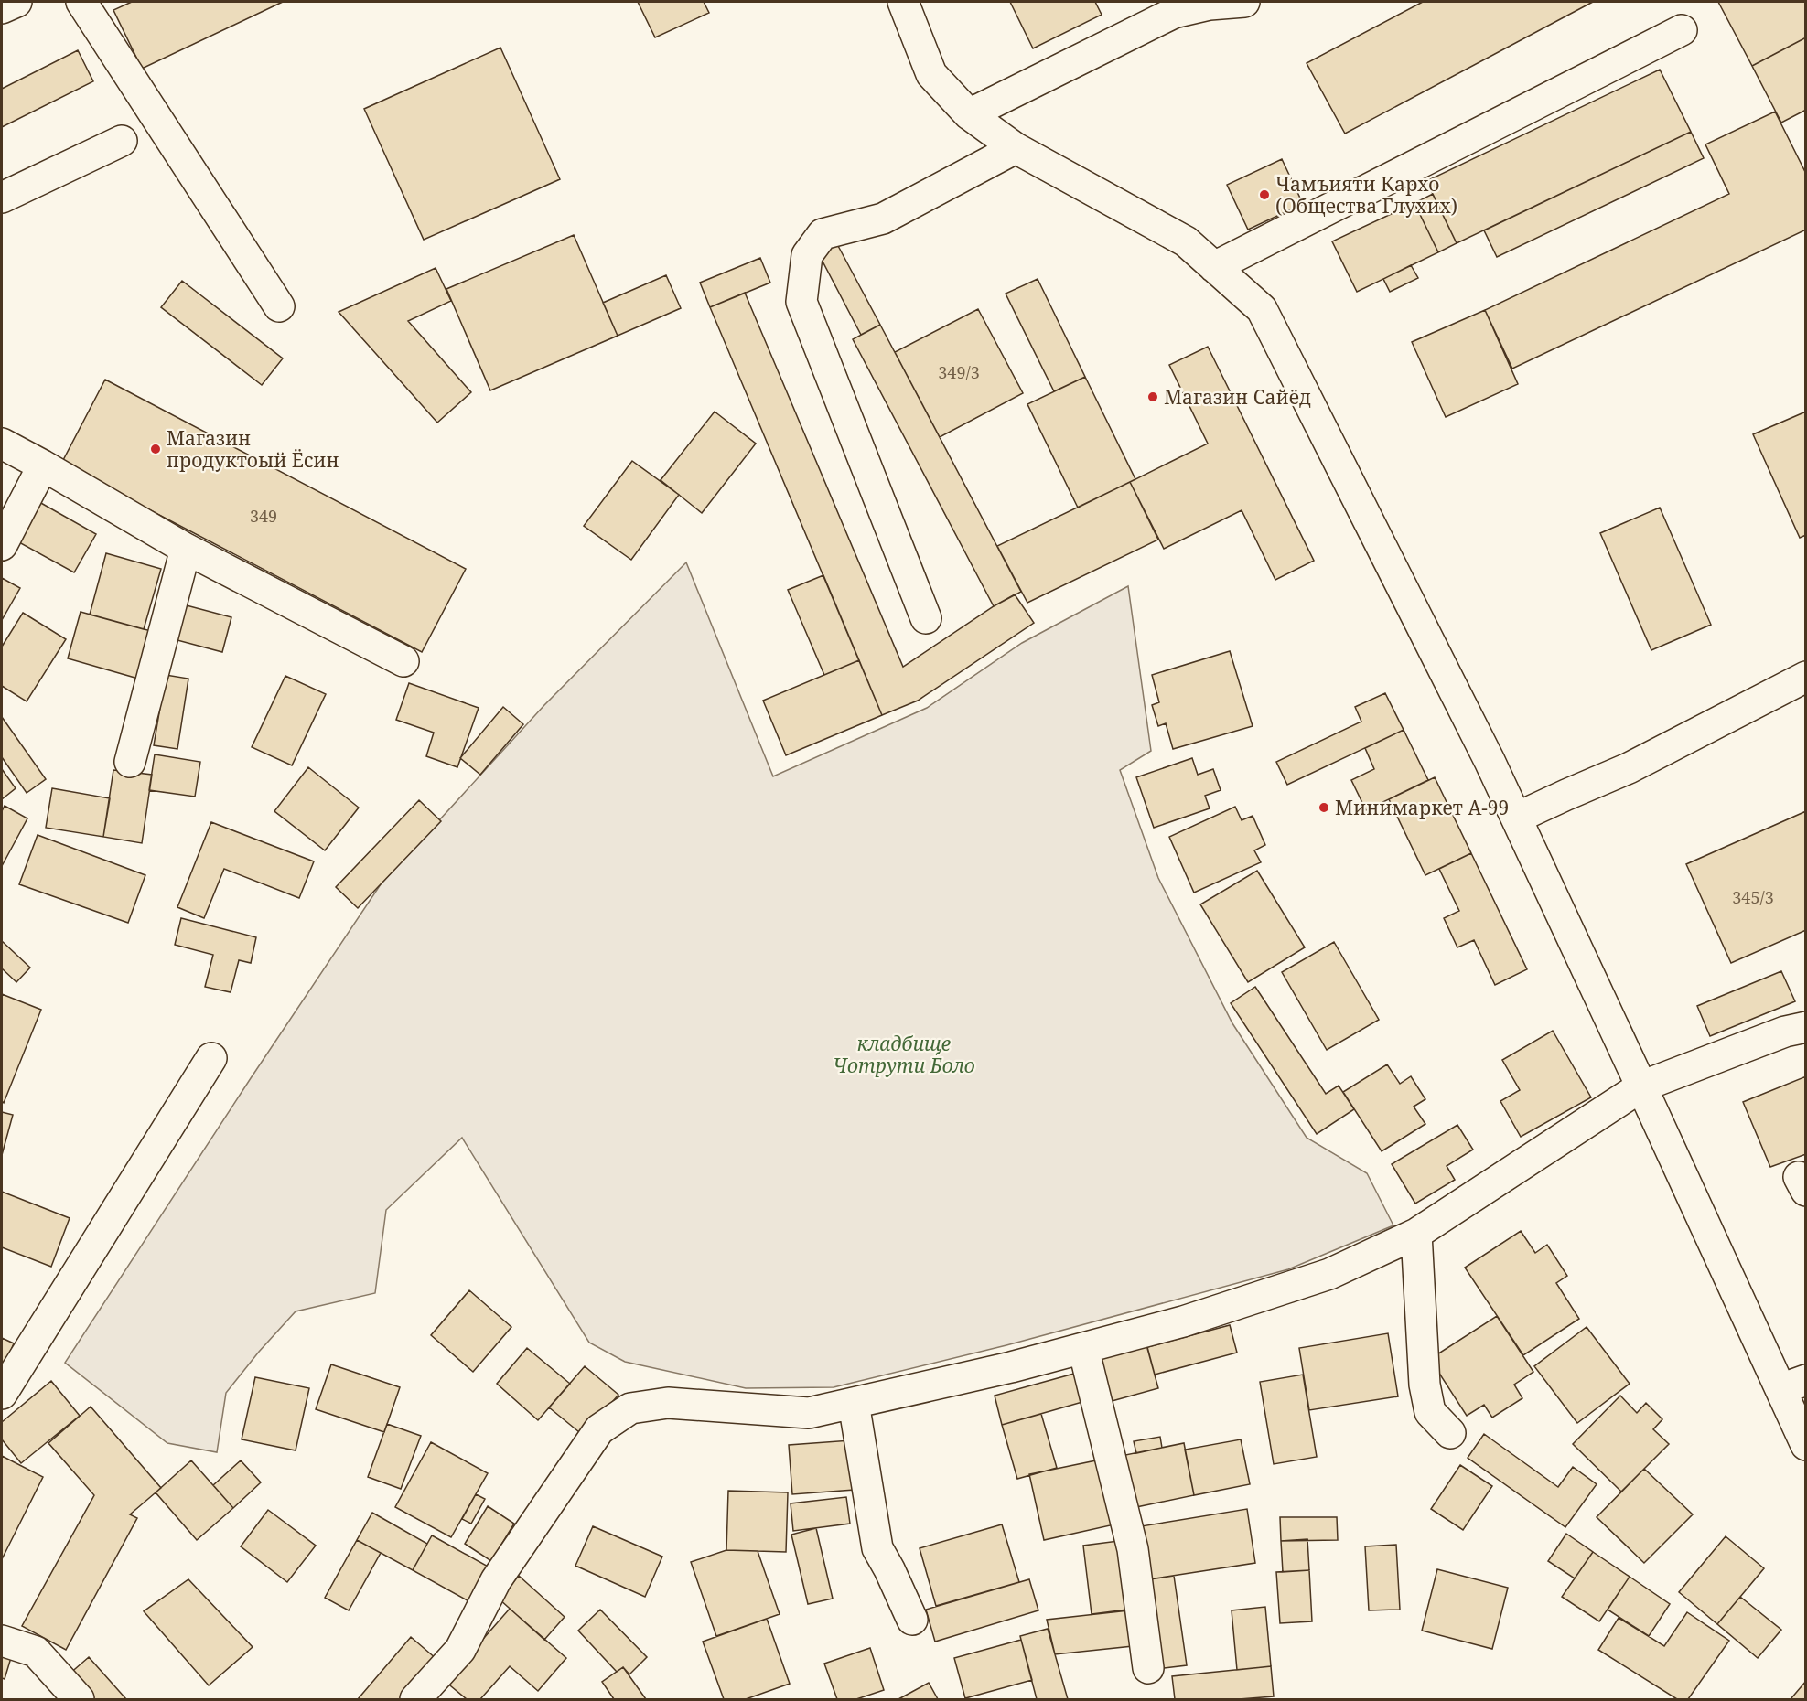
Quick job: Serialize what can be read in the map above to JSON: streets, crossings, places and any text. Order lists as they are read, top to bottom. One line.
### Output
{"parks":["кладбище Чотрути Боло"],"places":["Чамъияти Кархо (Общества Глухих)","Магазин Сайёд","Магазин продуктоый Ёсин","Минимаркет А-99"],"house_numbers":["349/3","349","345/3"]}
